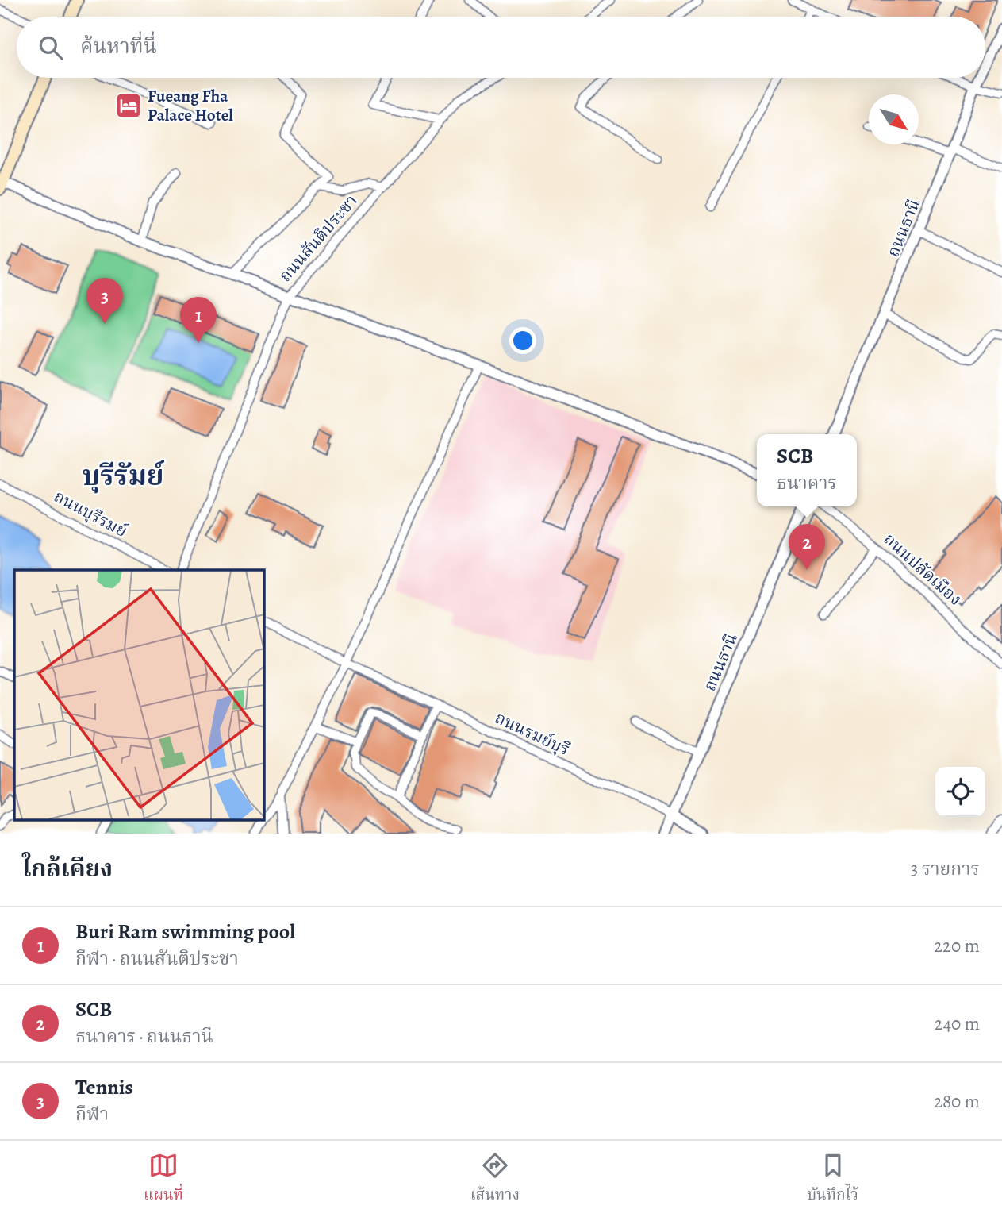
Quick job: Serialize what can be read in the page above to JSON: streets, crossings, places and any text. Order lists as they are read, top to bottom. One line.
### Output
{"streets":{"street":["ถนนธานี","ถนนสันติประชา","ถนนบุรีรมย์","ถนนปลัดเมือง","ถนนรมย์บุรี"]},"crossings":[["ถนนธานี","ถนนรมย์บุรี"]],"districts":["บุรีรัมย์"],"places":{"hotel":["Fueang Fha Palace Hotel"]},"north":"bottom right","page":{"search":"ค้นหาที่นี่","pins":["3","1","2"],"popup":["SCB","ธนาคาร"],"heading":["ใกล้เคียง","3 รายการ"],"list":[{"mark":"1","name":"Buri Ram swimming pool","note":"กีฬา · ถนนสันติประชา","value":"220 m"},{"mark":"2","name":"SCB","note":"ธนาคาร · ถนนธานี","value":"240 m"},{"mark":"3","name":"Tennis","note":"กีฬา","value":"280 m"}],"nav":["แผนที่","เส้นทาง","บันทึกไว้"]}}
